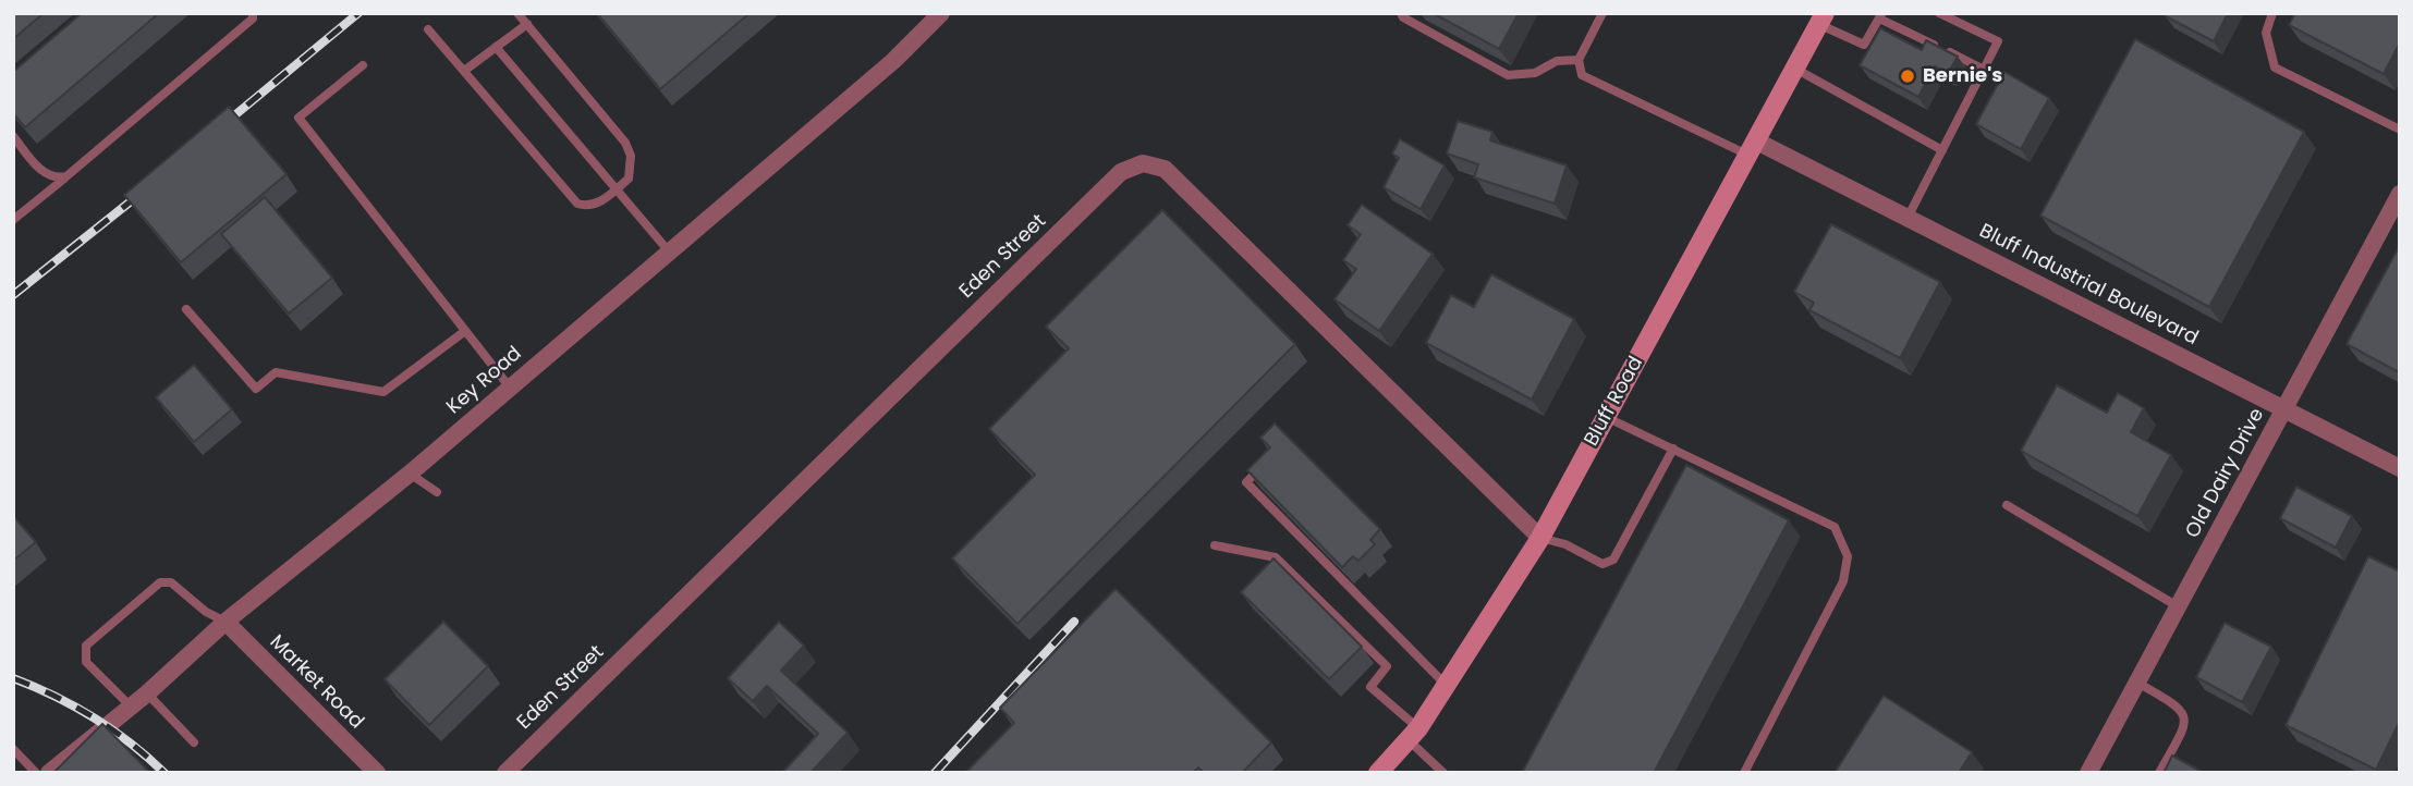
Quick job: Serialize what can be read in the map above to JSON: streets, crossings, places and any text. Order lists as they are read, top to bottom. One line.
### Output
{"streets":{"main road":["Bluff Road"],"street":["Eden Street","Bluff Industrial Boulevard","Key Road","Old Dairy Drive","Market Road"]},"crossings":[["Eden Street","Bluff Road"],["Bluff Industrial Boulevard","Bluff Road"],["Bluff Industrial Boulevard","Old Dairy Drive"],["Key Road","Market Road"]],"places":["Bernie's"]}
